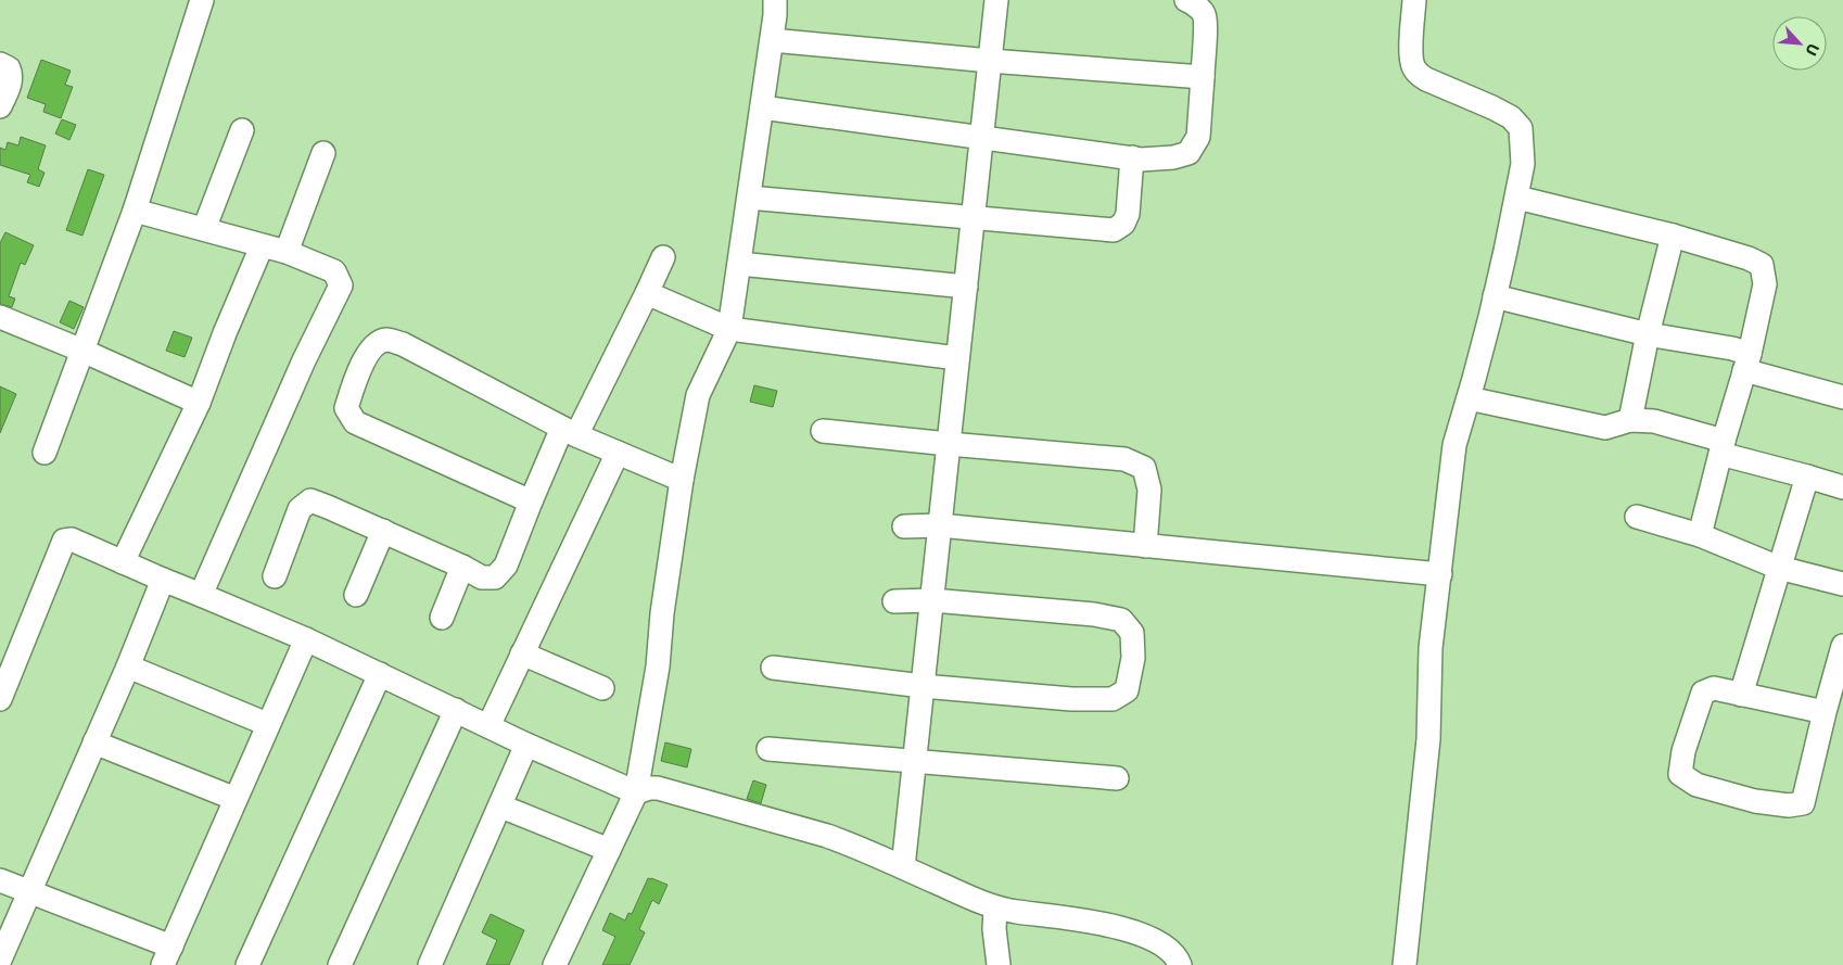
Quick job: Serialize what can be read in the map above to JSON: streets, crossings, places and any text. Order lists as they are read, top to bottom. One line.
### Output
{"north":"bottom right"}
